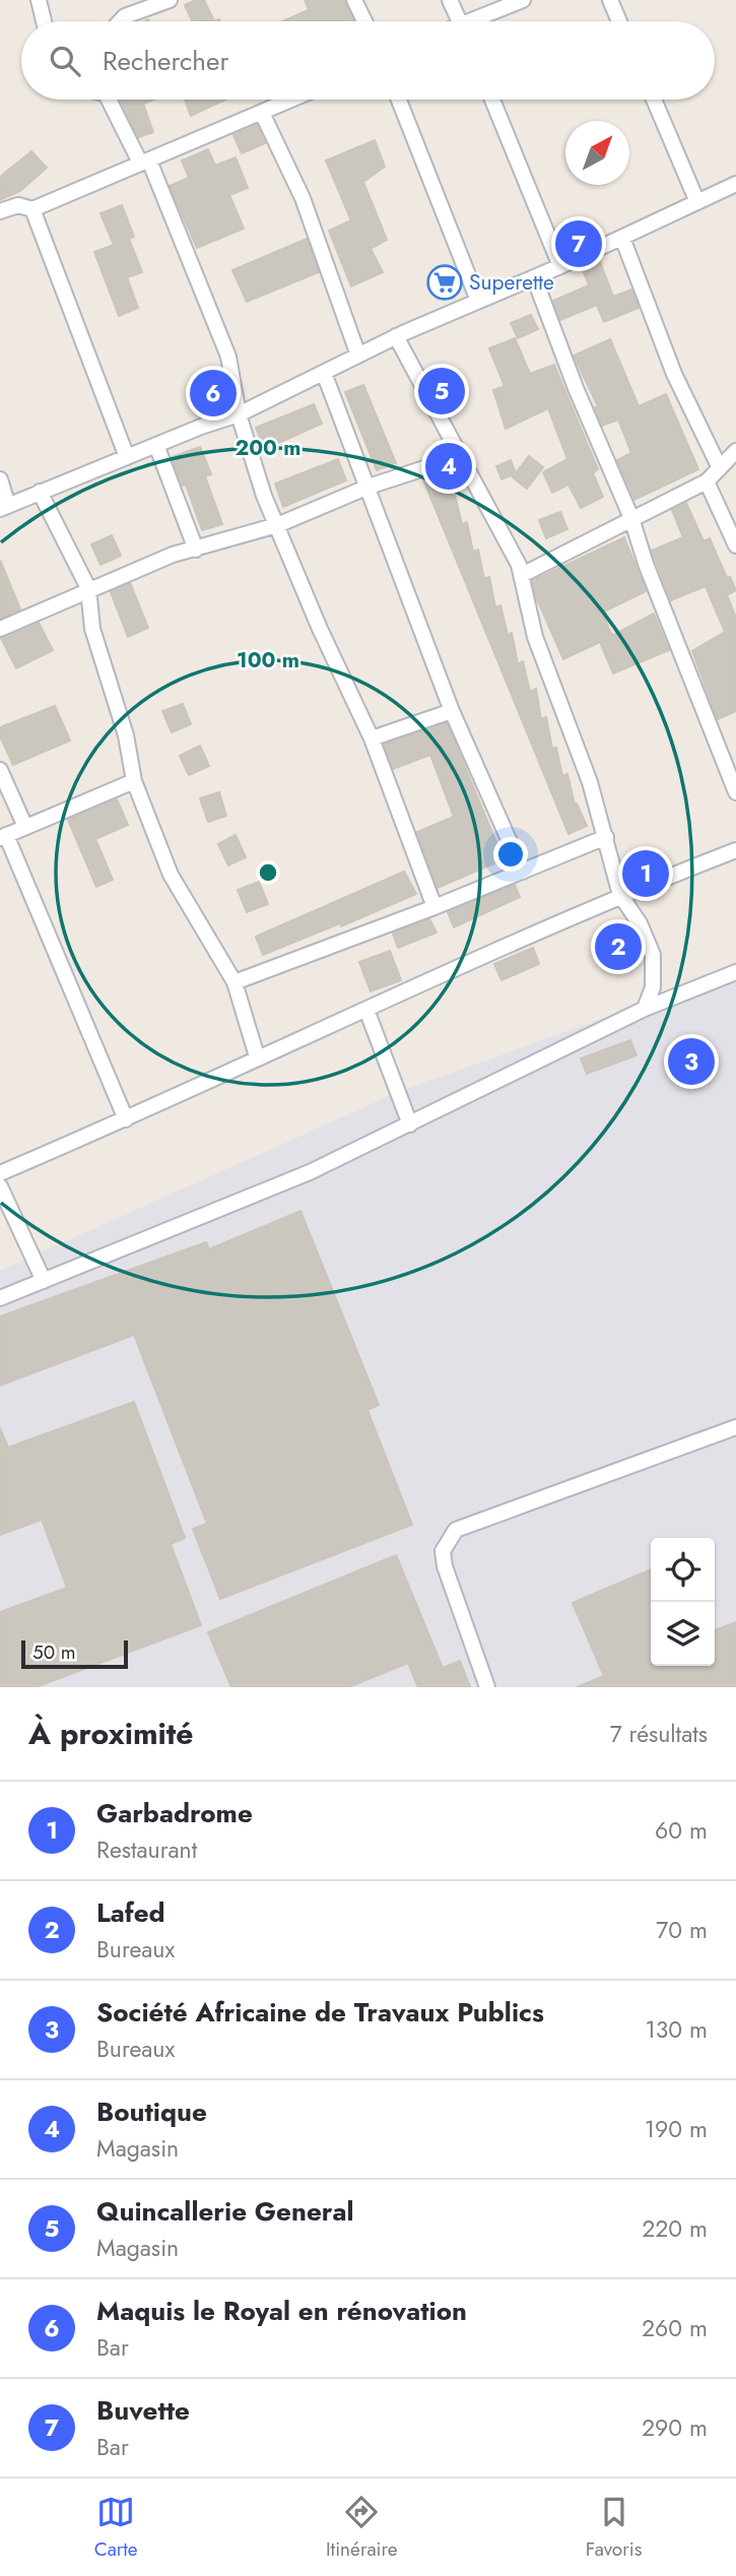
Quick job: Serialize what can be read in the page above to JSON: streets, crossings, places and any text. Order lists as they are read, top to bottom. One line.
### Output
{"places":{"supermarket":["Superette"]},"scale_bar":"50 m","north":"top right","page":{"search":"Rechercher","pins":["7","5","6","4","1","2","3"],"scale":"50 m","heading":["À proximité","7 résultats"],"list":[{"mark":"1","name":"Garbadrome","note":"Restaurant","value":"60 m"},{"mark":"2","name":"Lafed","note":"Bureaux","value":"70 m"},{"mark":"3","name":"Société Africaine de Travaux Publics","note":"Bureaux","value":"130 m"},{"mark":"4","name":"Boutique","note":"Magasin","value":"190 m"},{"mark":"5","name":"Quincallerie General","note":"Magasin","value":"220 m"},{"mark":"6","name":"Maquis le Royal en rénovation","note":"Bar","value":"260 m"},{"mark":"7","name":"Buvette","note":"Bar","value":"290 m"}],"nav":["Carte","Itinéraire","Favoris"]},"rings":["200 m","100 m"]}
